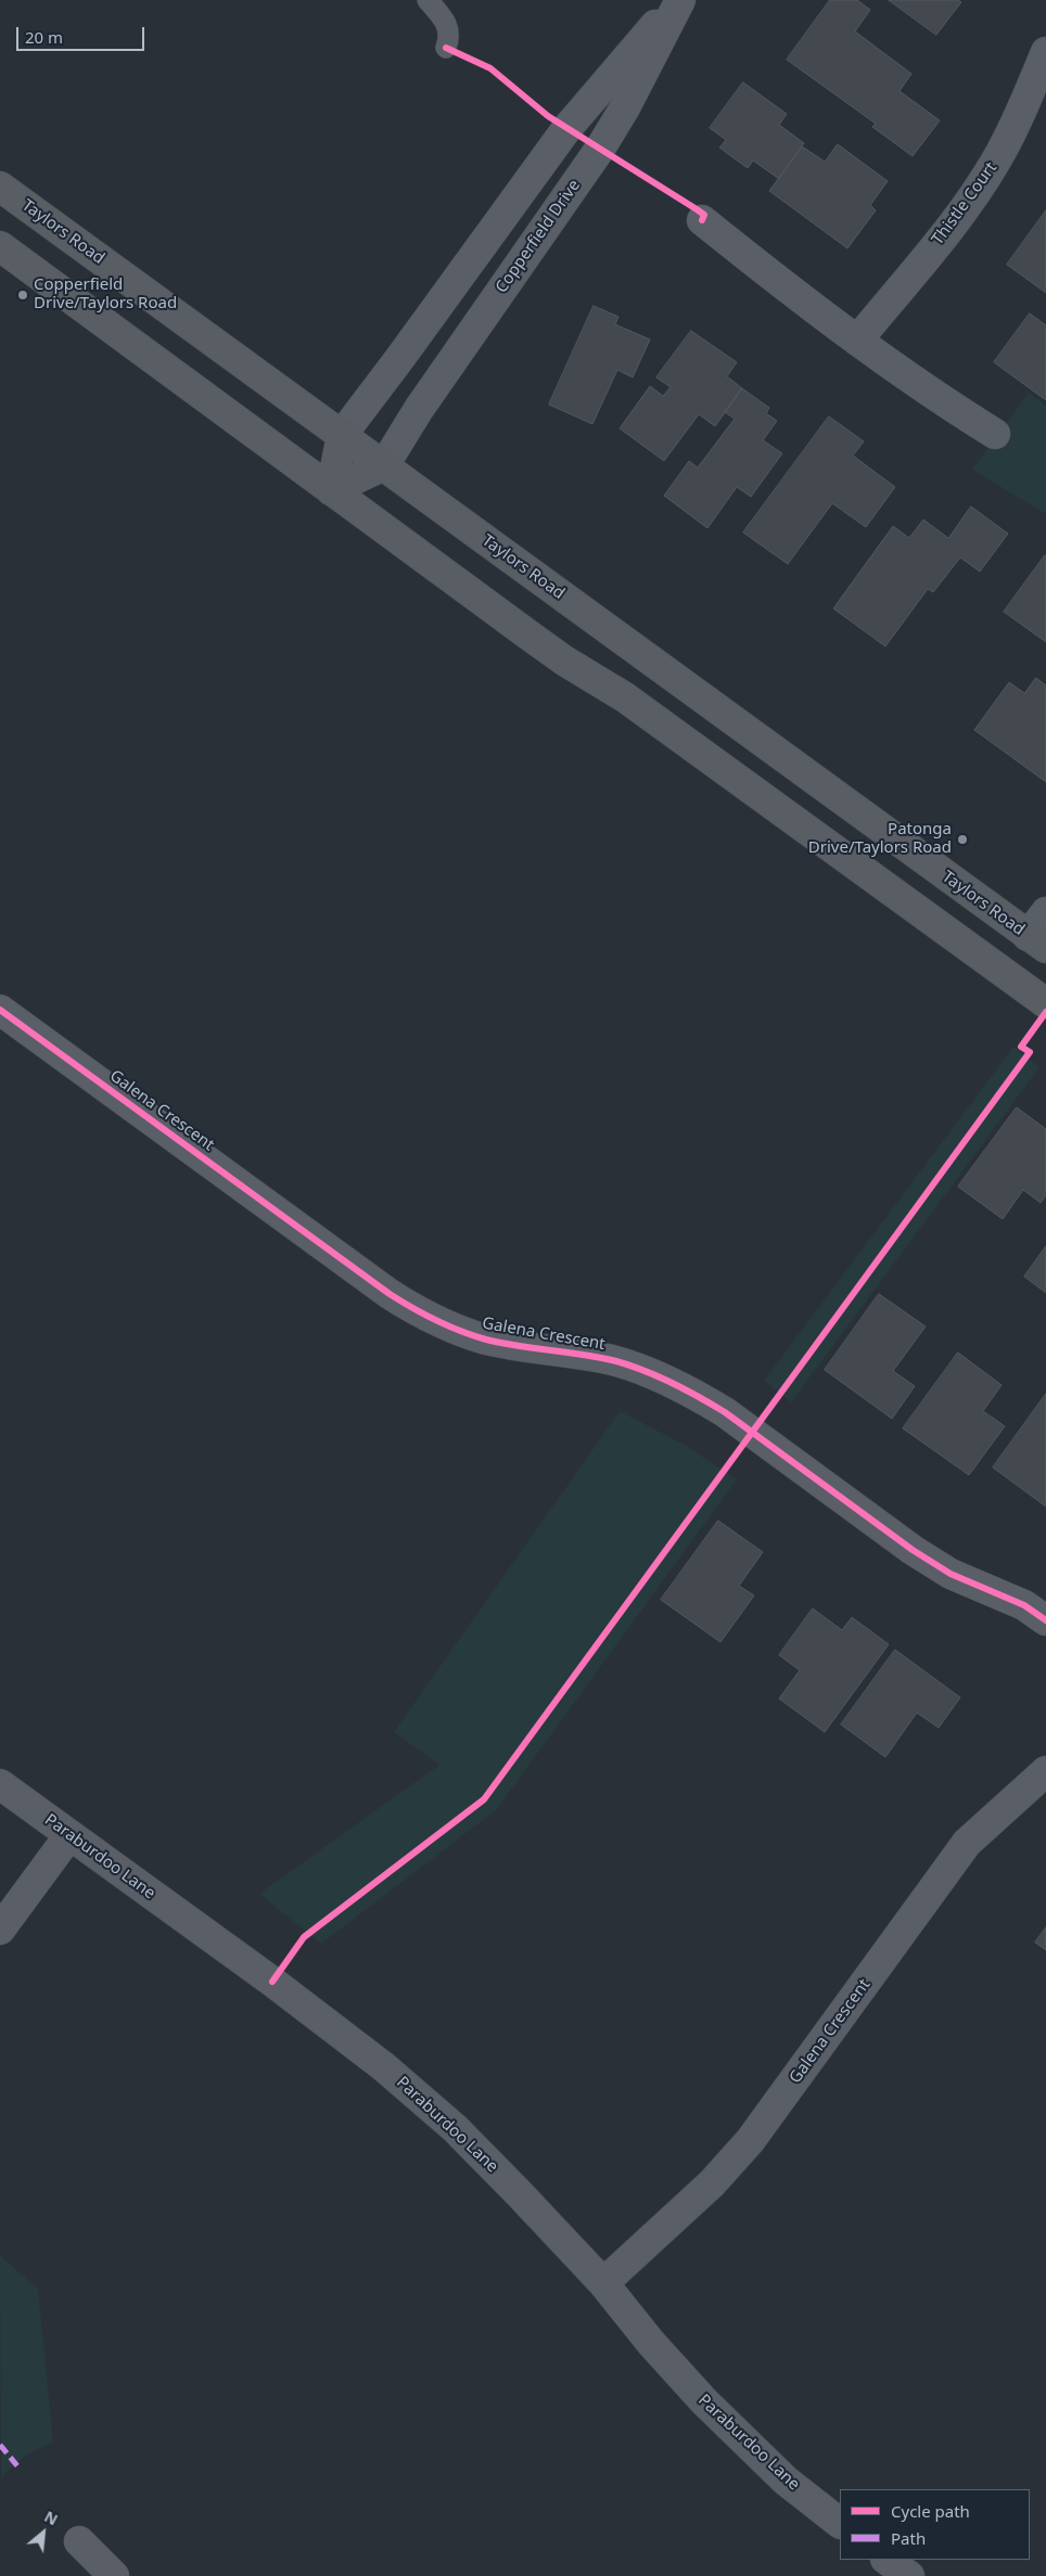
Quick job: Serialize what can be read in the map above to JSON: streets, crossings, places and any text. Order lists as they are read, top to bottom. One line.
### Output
{"streets":{"main road":["Taylors Road"],"street":["Thistle Court","Copperfield Drive","Galena Crescent","Paraburdoo Lane"]},"crossings":[["Taylors Road","Copperfield Drive"],["Galena Crescent","Paraburdoo Lane"]],"places":["Copperfield Drive/Taylors Road","Patonga Drive/Taylors Road"],"legend":["Cycle path","Path"],"scale_bar":"20 m","north":"top right"}
